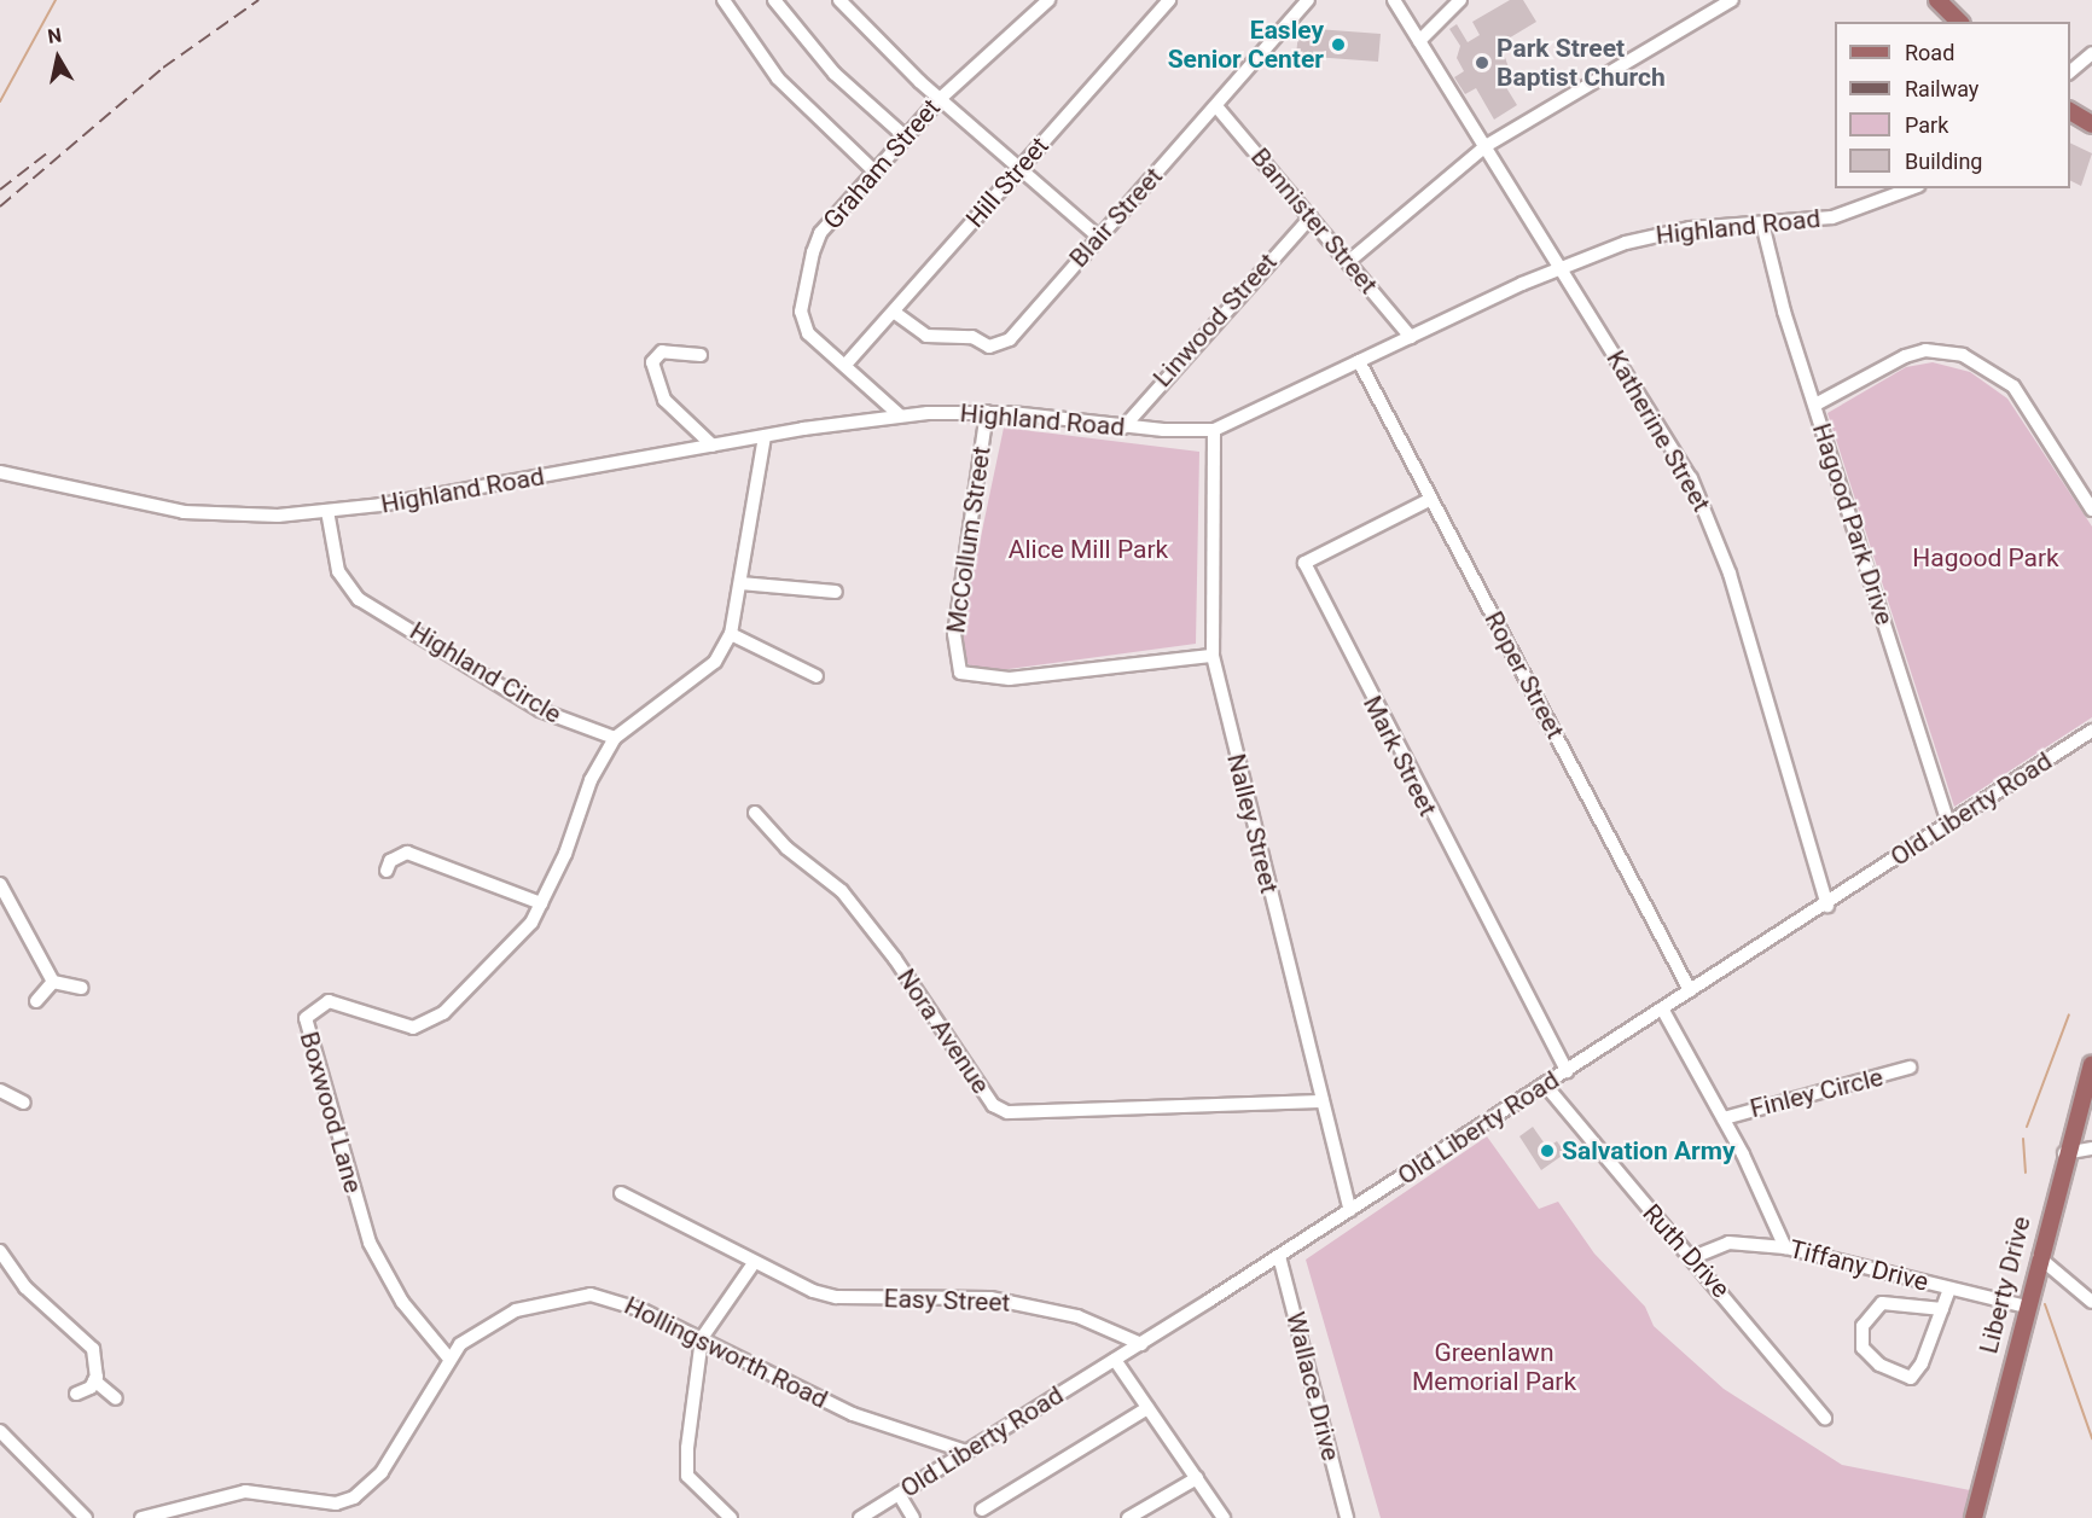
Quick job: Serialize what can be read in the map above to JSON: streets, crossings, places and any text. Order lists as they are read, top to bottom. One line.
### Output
{"streets":{"main road":["Liberty Drive"],"street":["Graham Street","Hill Street","Blair Street","Bannister Street","Highland Road","Linwood Street","Katherine Street","Hagood Park Drive","McCollum Street","Highland Circle","Roper Street","Mark Street","Old Liberty Road","Nalley Street","Nora Avenue","Finley Circle","Boxwood Lane","Ruth Drive","Tiffany Drive","Easy Street","Hollingsworth Road","Wallace Drive"]},"crossings":[["Graham Street","Hill Street"],["Graham Street","Highland Road"],["Hill Street","Blair Street"],["Blair Street","Bannister Street"],["Bannister Street","Highland Road"],["Bannister Street","Linwood Street"],["Highland Road","Linwood Street"],["Highland Road","Katherine Street"],["Highland Road","Hagood Park Drive"],["Highland Road","McCollum Street"],["Highland Road","Highland Circle"],["Highland Road","Roper Street"],["Highland Road","Nalley Street"],["Katherine Street","Old Liberty Road"],["Hagood Park Drive","Old Liberty Road"],["McCollum Street","Nalley Street"],["Highland Circle","Boxwood Lane"],["Roper Street","Mark Street"],["Roper Street","Old Liberty Road"],["Mark Street","Old Liberty Road"],["Old Liberty Road","Nalley Street"],["Old Liberty Road","Ruth Drive"],["Old Liberty Road","Easy Street"],["Old Liberty Road","Hollingsworth Road"],["Old Liberty Road","Wallace Drive"],["Nalley Street","Nora Avenue"],["Boxwood Lane","Hollingsworth Road"],["Ruth Drive","Tiffany Drive"],["Tiffany Drive","Liberty Drive"]],"parks":["Alice Mill Park","Hagood Park","Greenlawn Memorial Park"],"places":["Easley Senior Center","Park Street Baptist Church","Salvation Army"],"legend":["Road","Railway","Park","Building"],"north":"top"}
